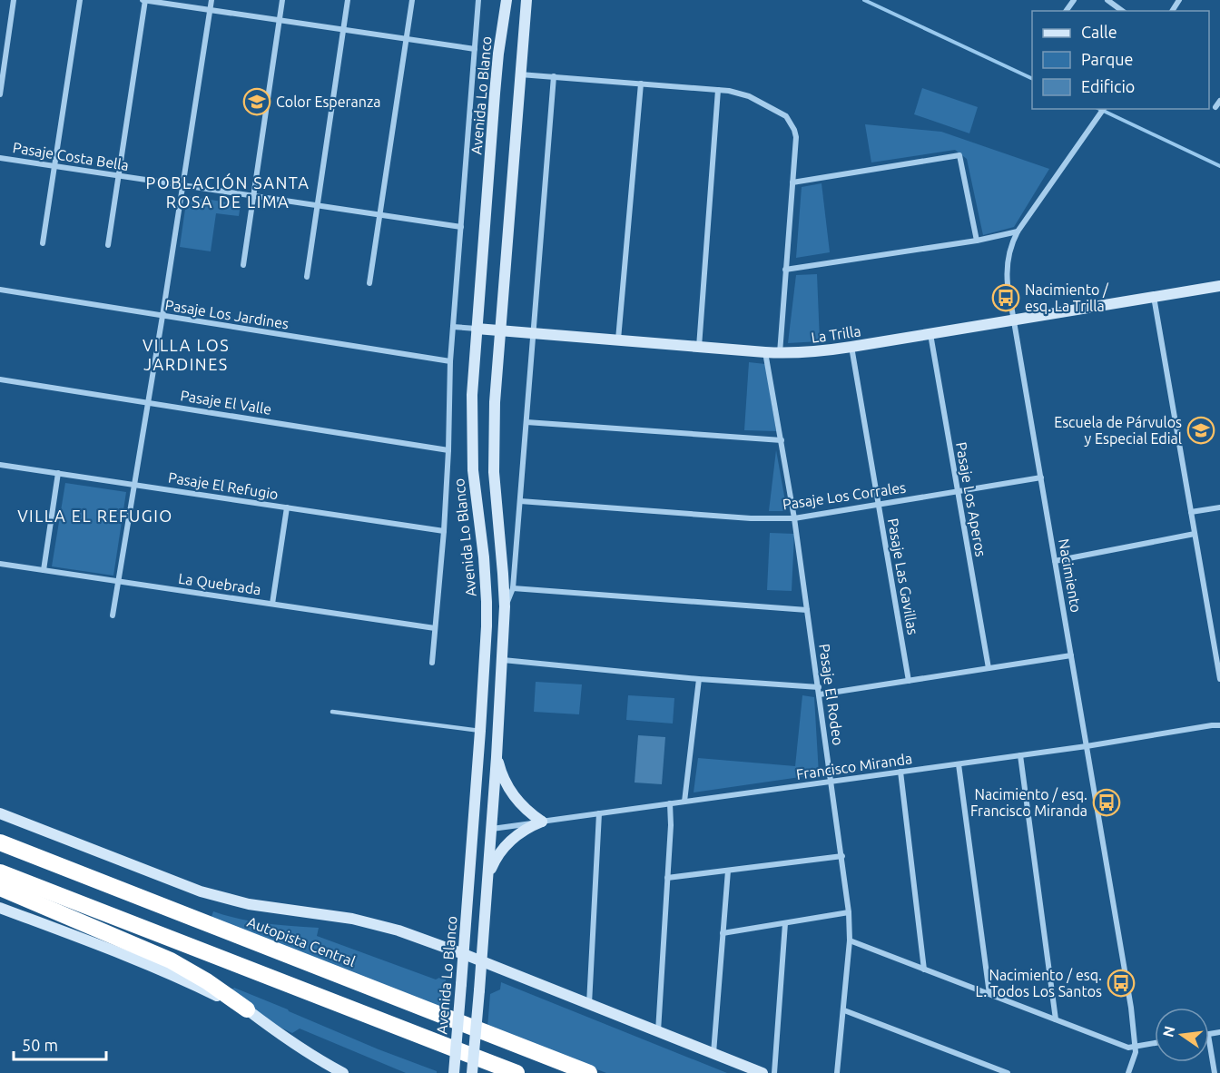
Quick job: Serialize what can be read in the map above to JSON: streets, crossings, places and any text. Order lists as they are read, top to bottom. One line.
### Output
{"streets":{"highway":["Autopista Central"],"main road":["Avenida Lo Blanco","La Trilla"],"street":["Pasaje Costa Bella","Pasaje Los Jardines","Pasaje El Valle","Pasaje El Refugio","Pasaje Los Corrales","Pasaje Los Aperos","Nacimiento","Pasaje Las Gavillas","La Quebrada","Pasaje El Rodeo","Francisco Miranda"]},"crossings":[["Avenida Lo Blanco","Pasaje Costa Bella"],["Avenida Lo Blanco","Pasaje Los Jardines"],["Avenida Lo Blanco","La Trilla"],["Avenida Lo Blanco","Pasaje El Valle"],["Avenida Lo Blanco","Pasaje El Refugio"],["Avenida Lo Blanco","La Quebrada"],["La Trilla","Pasaje Los Aperos"],["La Trilla","Nacimiento"],["La Trilla","Pasaje Las Gavillas"],["La Trilla","Pasaje El Rodeo"],["Pasaje Los Corrales","Pasaje Los Aperos"],["Pasaje Los Corrales","Nacimiento"],["Pasaje Los Corrales","Pasaje Las Gavillas"],["Pasaje Los Corrales","Pasaje El Rodeo"],["Nacimiento","Francisco Miranda"],["Pasaje El Rodeo","Francisco Miranda"]],"districts":["POBLACIÓN SANTA ROSA DE LIMA","VILLA LOS JARDINES","VILLA EL REFUGIO"],"places":{"school or university":["Color Esperanza","Escuela de Párvulos y Especial Edial"],"bus stop":["Nacimiento / esq. La Trilla","Nacimiento / esq. Francisco Miranda","Nacimiento / esq. L. Todos Los Santos"]},"legend":["Calle","Parque","Edificio"],"scale_bar":"50 m","north":"left"}
